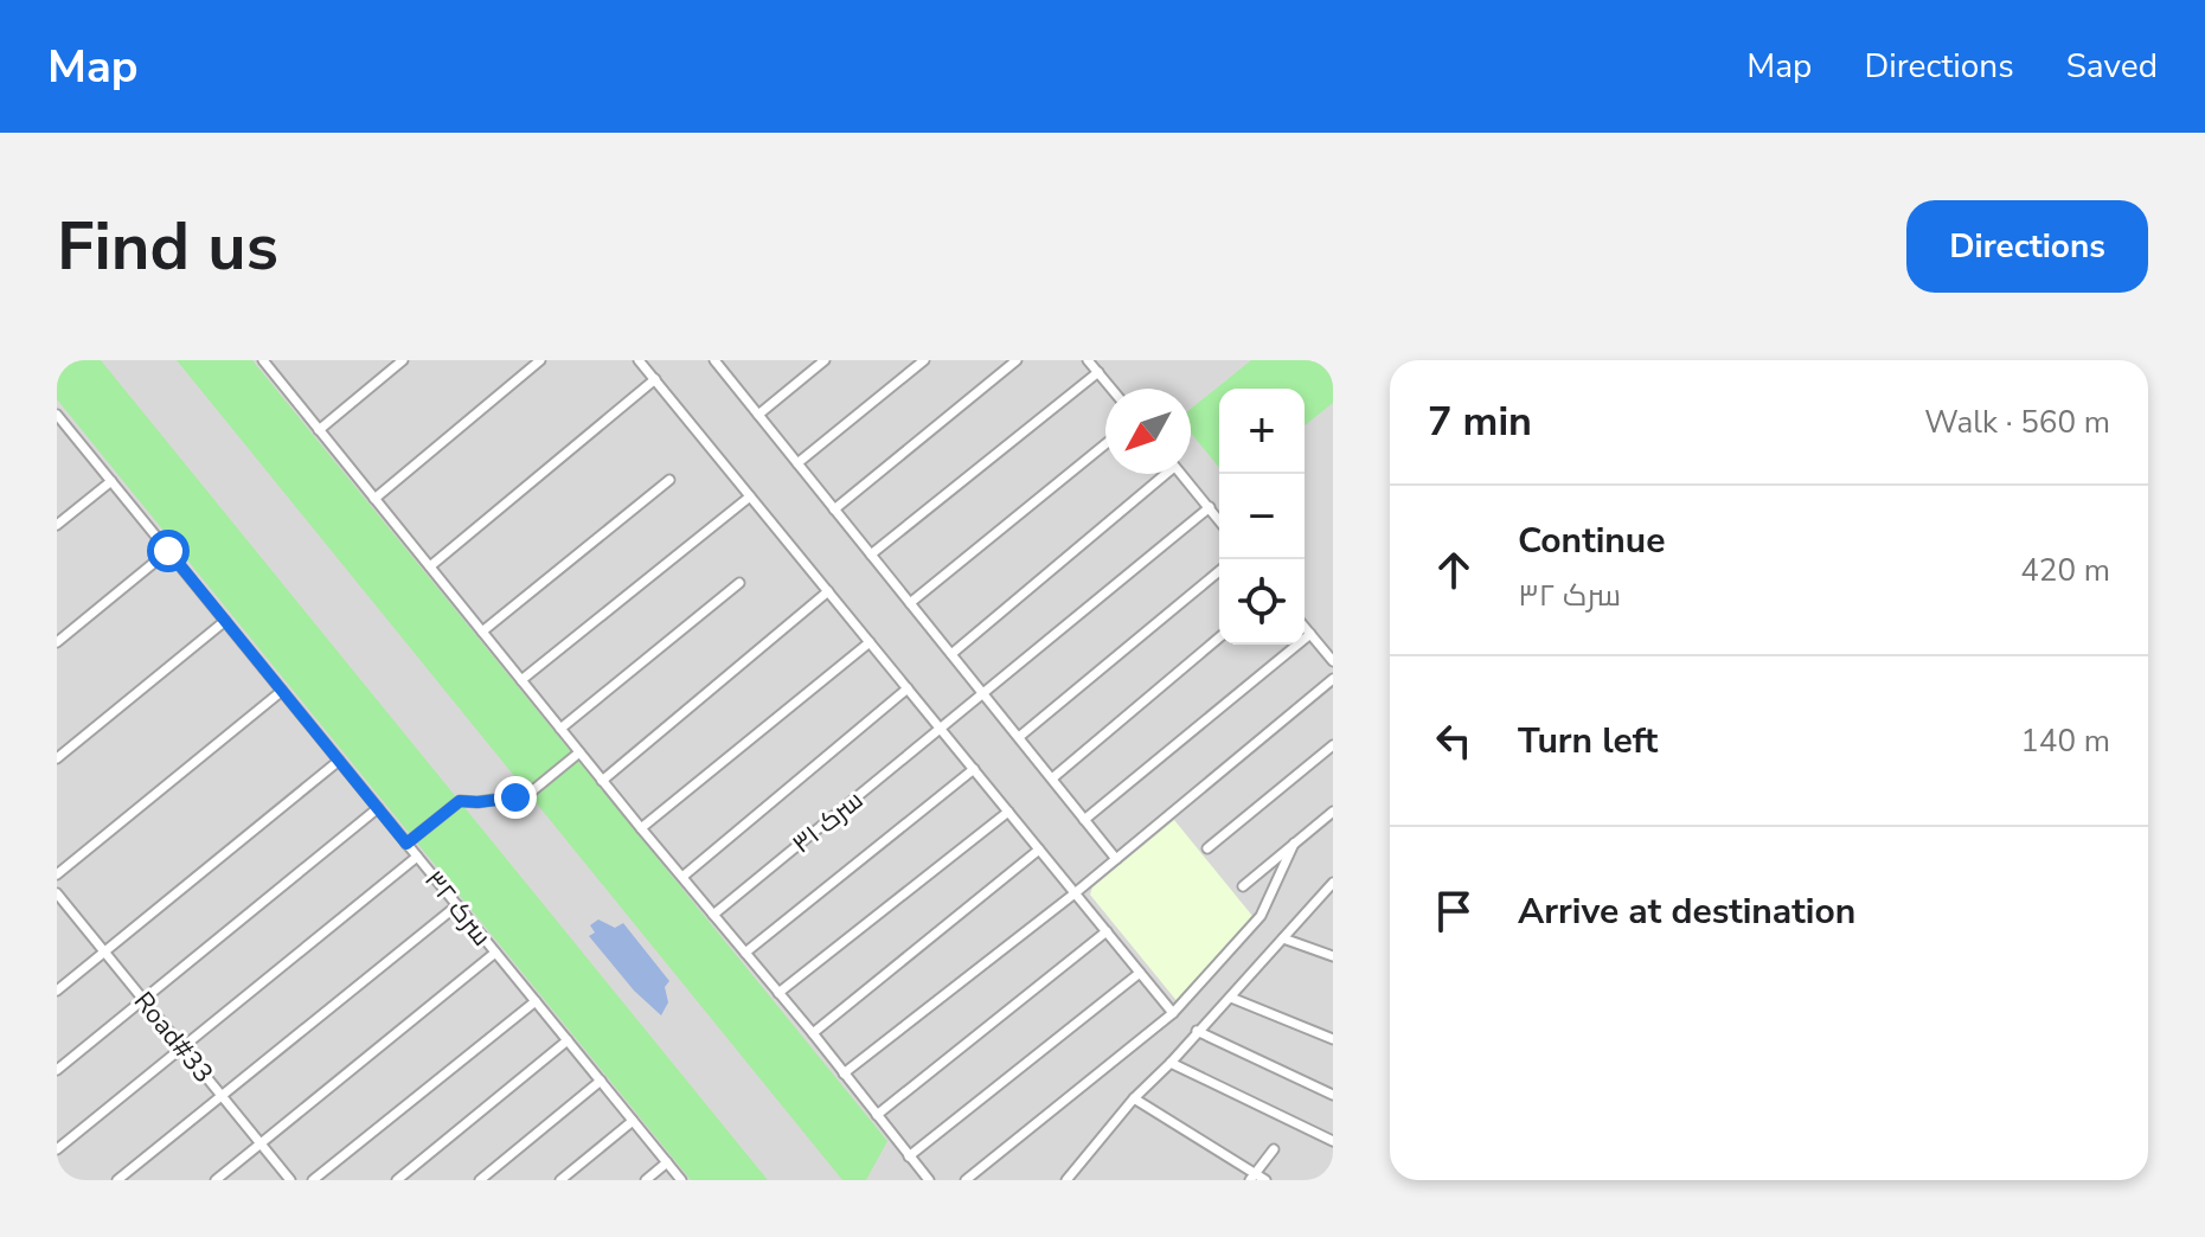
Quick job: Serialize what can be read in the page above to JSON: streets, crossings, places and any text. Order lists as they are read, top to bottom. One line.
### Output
{"streets":{"street":["سرک ۳۱","سرک ۳۲","Road#33"]},"north":"bottom left","page":{"header":"Map","nav":["Map","Directions","Saved"],"buttons":"Directions","title":"Find us","heading":["7 min","Walk · 560 m"],"map_buttons":["+","−"],"list":[["Continue","سرک ۳۲","420 m"],["Turn left","140 m"],"Arrive at destination"]}}
